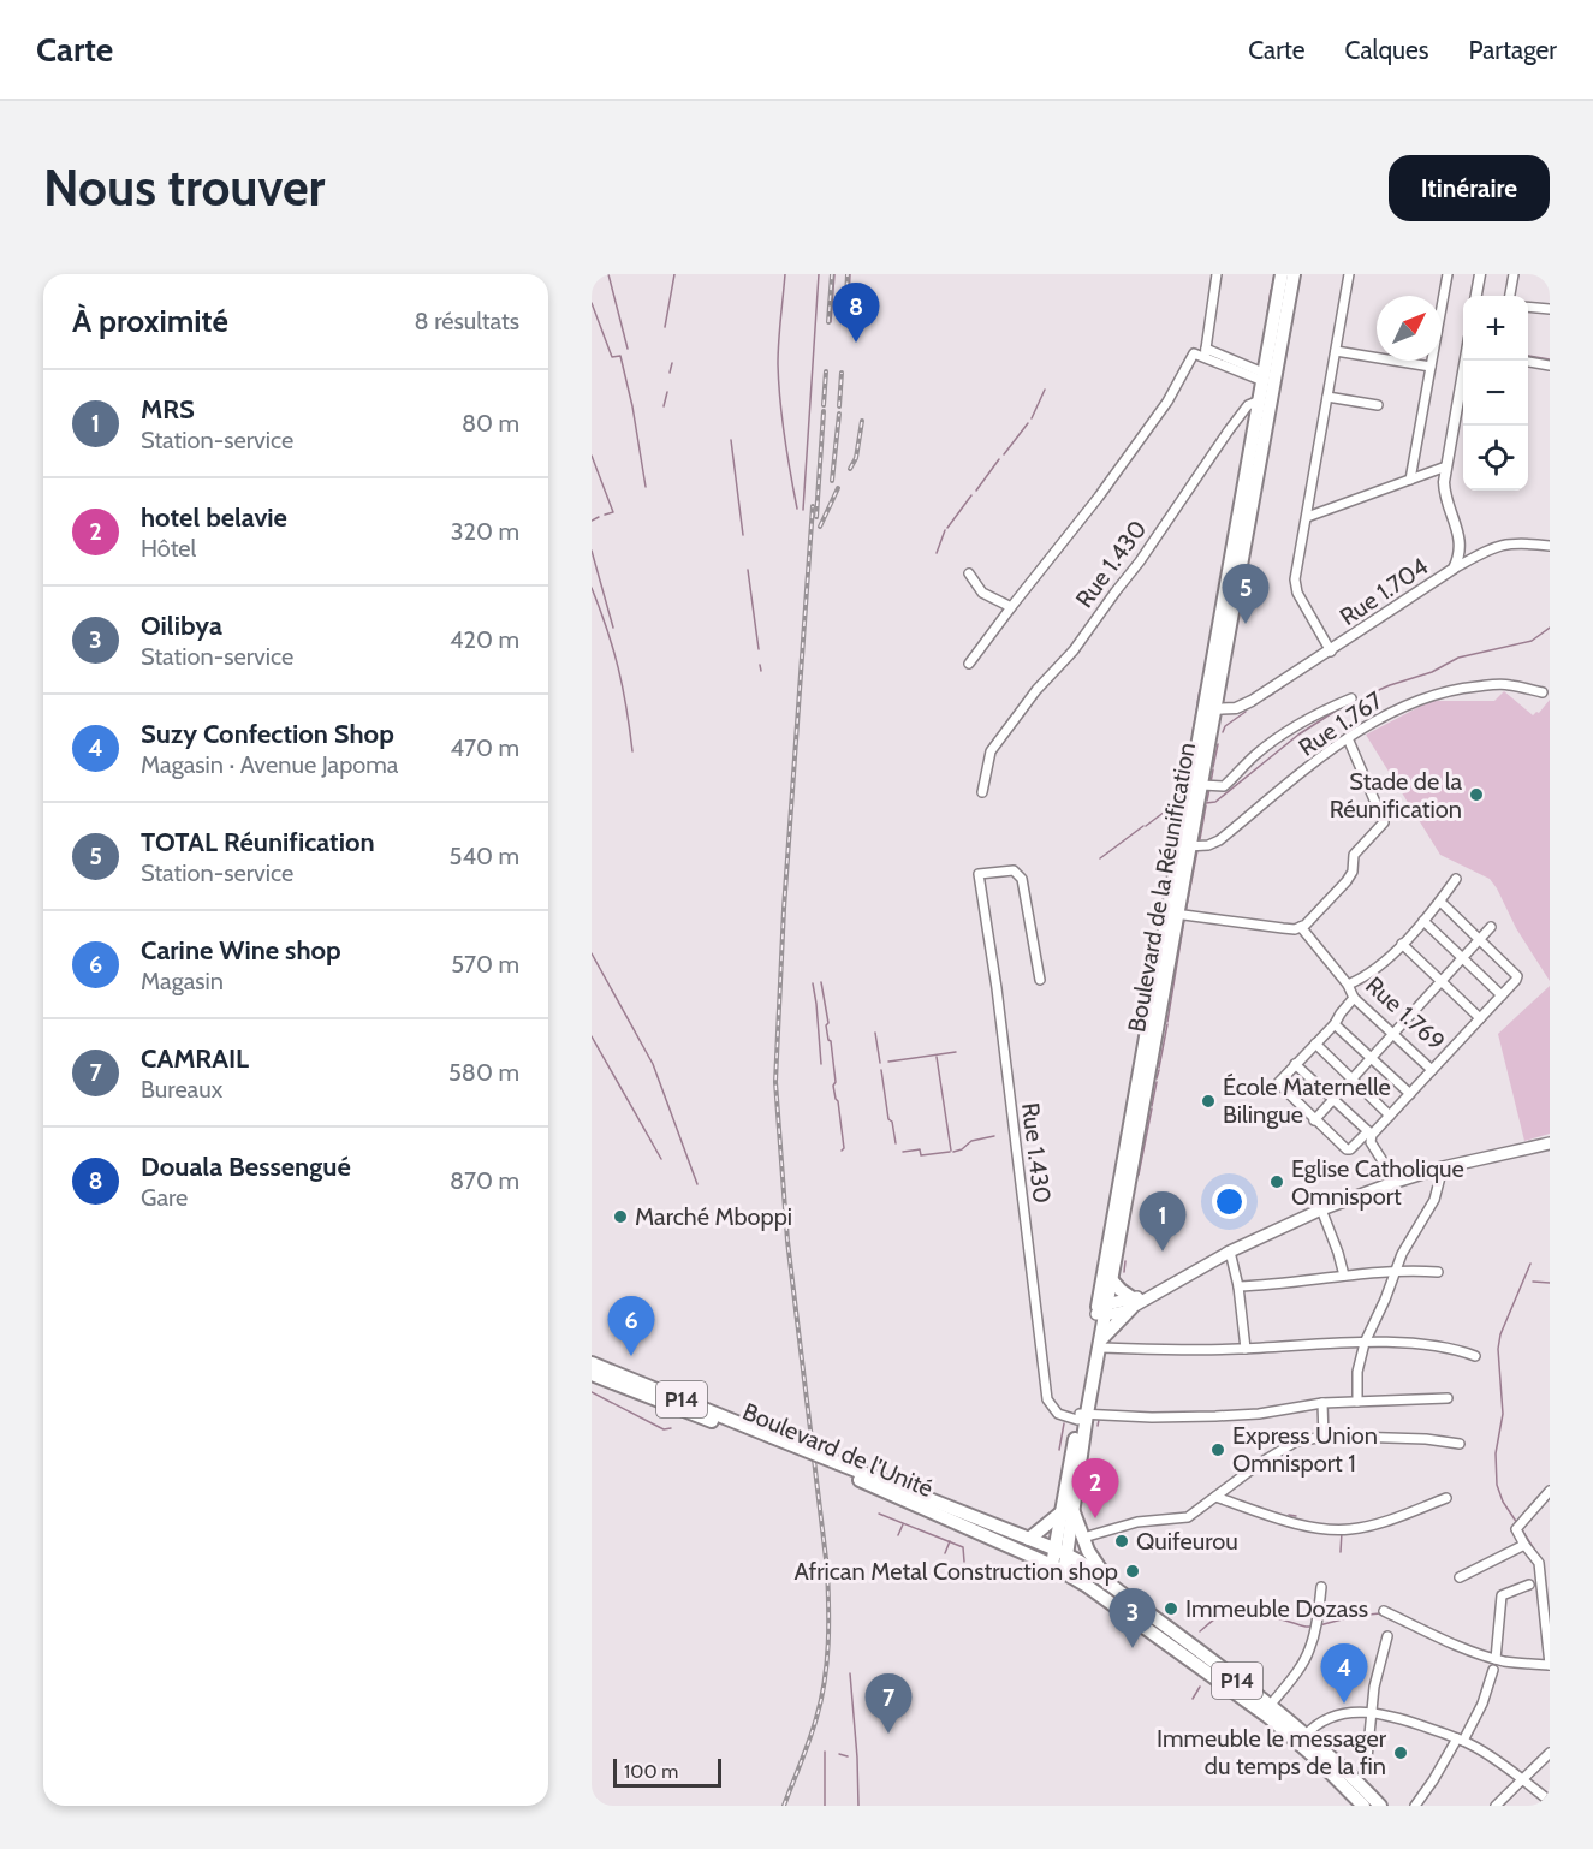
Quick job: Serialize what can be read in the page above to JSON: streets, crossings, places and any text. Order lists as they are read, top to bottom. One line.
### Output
{"streets":{"main road":["Boulevard de la Réunification","P14","Boulevard de l'Unité"],"street":["Rue 1.430","Rue 1.704","Rue 1.767","Rue 1.769"]},"crossings":[["Rue 1.430","Boulevard de la Réunification"],["Rue 1.704","Boulevard de la Réunification"],["Rue 1.767","Boulevard de la Réunification"],["Boulevard de la Réunification","P14"],["Boulevard de la Réunification","Boulevard de l'Unité"],["P14","Boulevard de l'Unité"]],"places":["Stade de la Réunification","École Maternelle Bilingue","Eglise Catholique Omnisport","Marché Mboppi","Express Union Omnisport 1","Quifeurou","African Metal Construction shop","Immeuble Dozass","Immeuble le messager du temps de la fin"],"scale_bar":"100 m","north":"top right","page":{"header":"Carte","nav":["Carte","Calques","Partager"],"buttons":"Itinéraire","title":"Nous trouver","heading":["À proximité","8 résultats"],"pins":["8","5","1","6","2","3","4","7"],"map_buttons":["+","−"],"list":[{"mark":"1","name":"MRS","note":"Station-service","value":"80 m"},{"mark":"2","name":"hotel belavie","note":"Hôtel","value":"320 m"},{"mark":"3","name":"Oilibya","note":"Station-service","value":"420 m"},{"mark":"4","name":"Suzy Confection Shop","note":"Magasin · Avenue Japoma","value":"470 m"},{"mark":"5","name":"TOTAL Réunification","note":"Station-service","value":"540 m"},{"mark":"6","name":"Carine Wine shop","note":"Magasin","value":"570 m"},{"mark":"7","name":"CAMRAIL","note":"Bureaux","value":"580 m"},{"mark":"8","name":"Douala Bessengué","note":"Gare","value":"870 m"}],"scale":"100 m"}}
